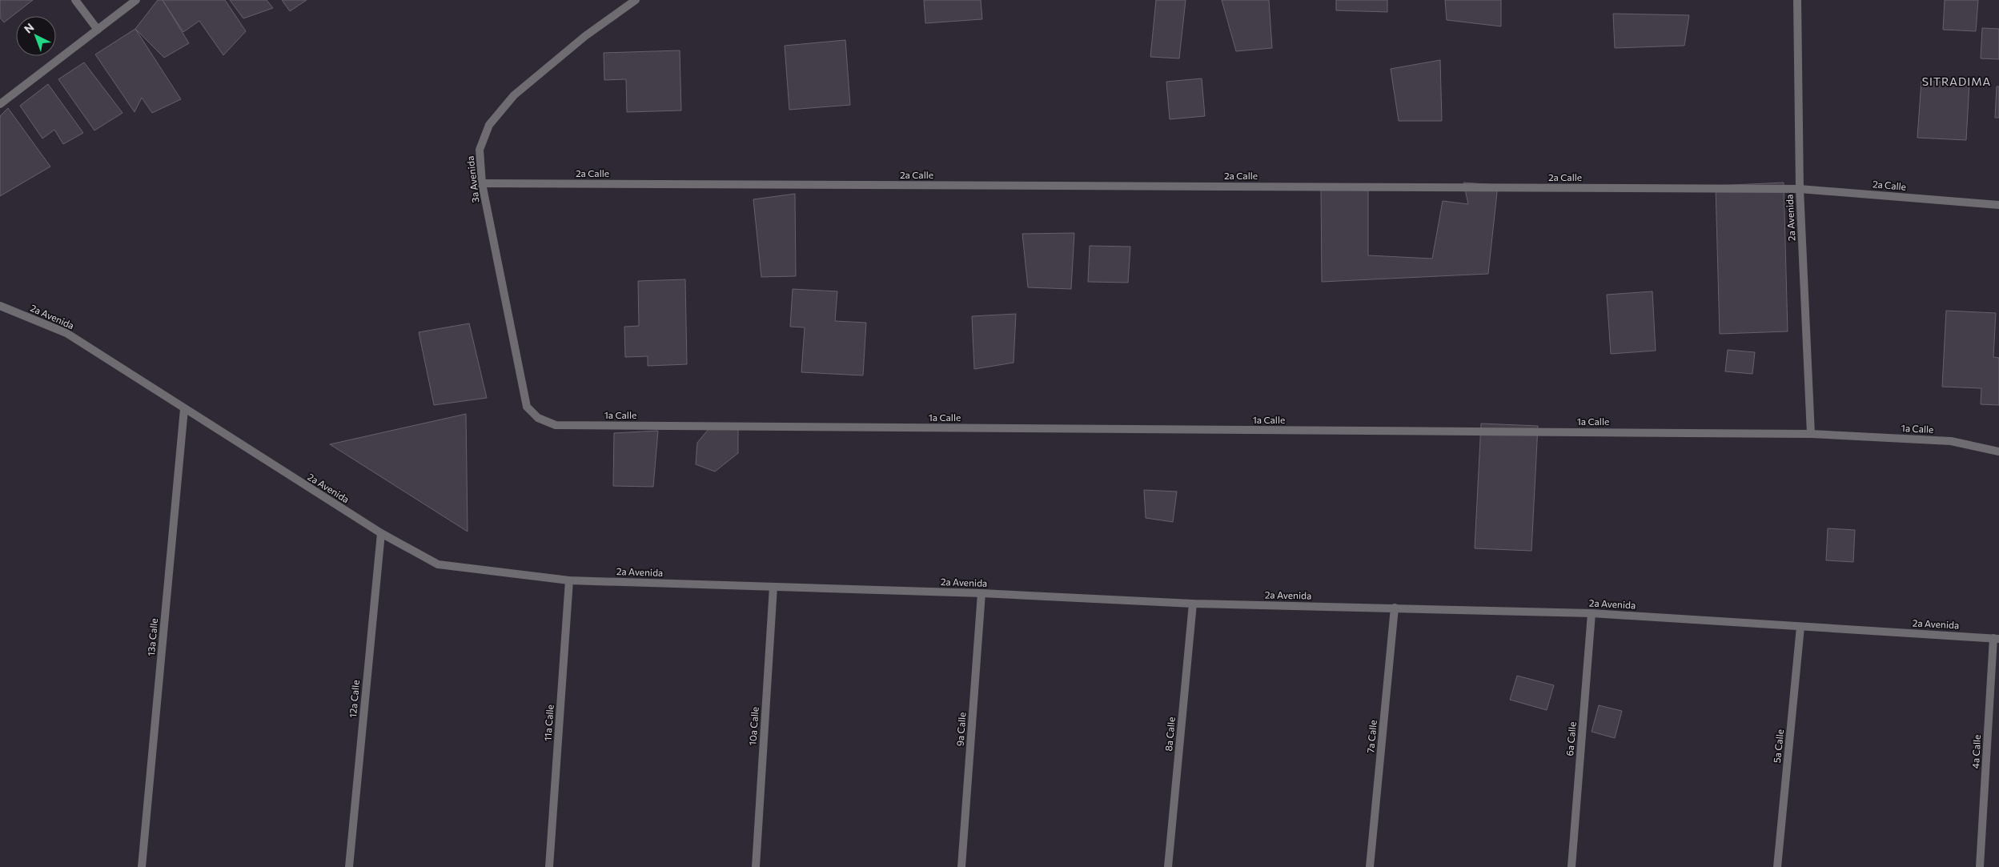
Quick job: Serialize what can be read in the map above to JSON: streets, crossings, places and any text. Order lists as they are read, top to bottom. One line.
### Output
{"streets":{"street":["2a Calle","3a Avenida","2a Avenida","1a Calle","13a Calle","12a Calle","11a Calle","10a Calle","9a Calle","8a Calle","7a Calle","6a Calle","5a Calle","4a Calle"]},"crossings":[["2a Calle","3a Avenida"],["2a Calle","2a Avenida"],["3a Avenida","1a Calle"],["2a Avenida","1a Calle"],["2a Avenida","13a Calle"],["2a Avenida","12a Calle"],["2a Avenida","11a Calle"],["2a Avenida","10a Calle"],["2a Avenida","9a Calle"],["2a Avenida","8a Calle"],["2a Avenida","7a Calle"],["2a Avenida","6a Calle"],["2a Avenida","5a Calle"],["2a Avenida","4a Calle"]],"districts":["SITRADIMA"],"north":"top left"}
